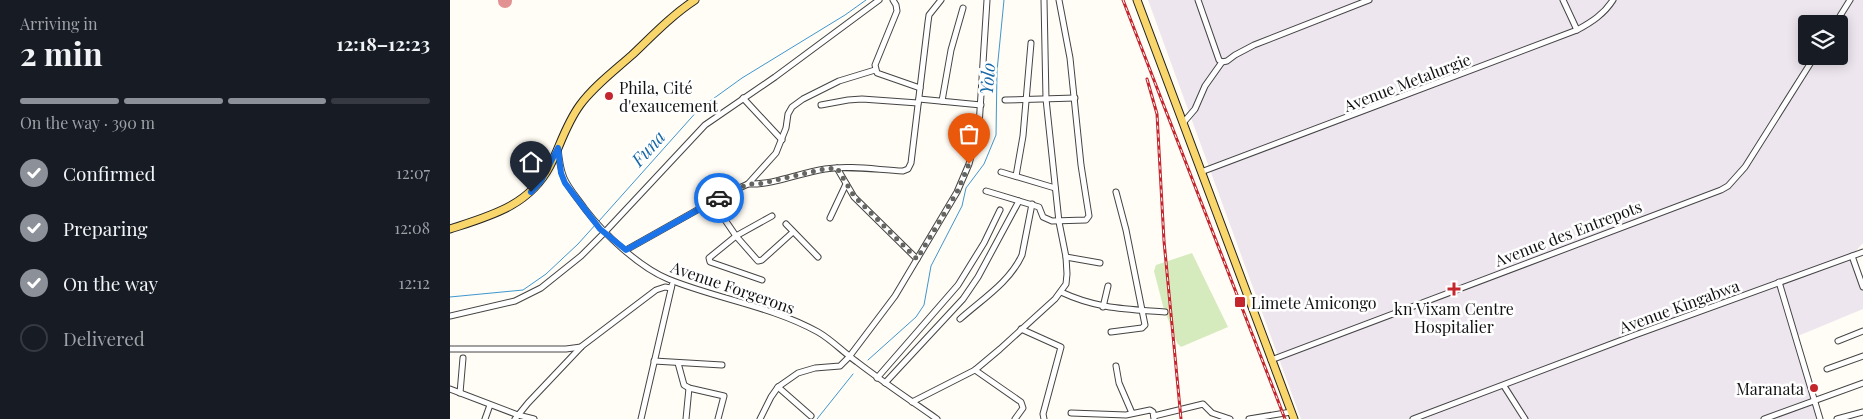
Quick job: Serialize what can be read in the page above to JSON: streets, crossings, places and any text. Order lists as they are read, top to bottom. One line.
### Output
{"streets":{"street":["Avenue Metalurgie","Avenue des Entrepots","Avenue Forgerons","Avenue Kingabwa"]},"water":["Yolo","Funa"],"places":{"other":["Phila, Cité d'exaucement","Maranata"],"health":["kn Vixam Centre Hospitalier"],"transit":["Limete Amicongo"]},"page":{"heading":["2 min","Arriving in","12:18–12:23"],"bar":"On the way · 390 m","list":[["Confirmed","12:07"],["Preparing","12:08"],["On the way","12:12"],"Delivered"]}}
